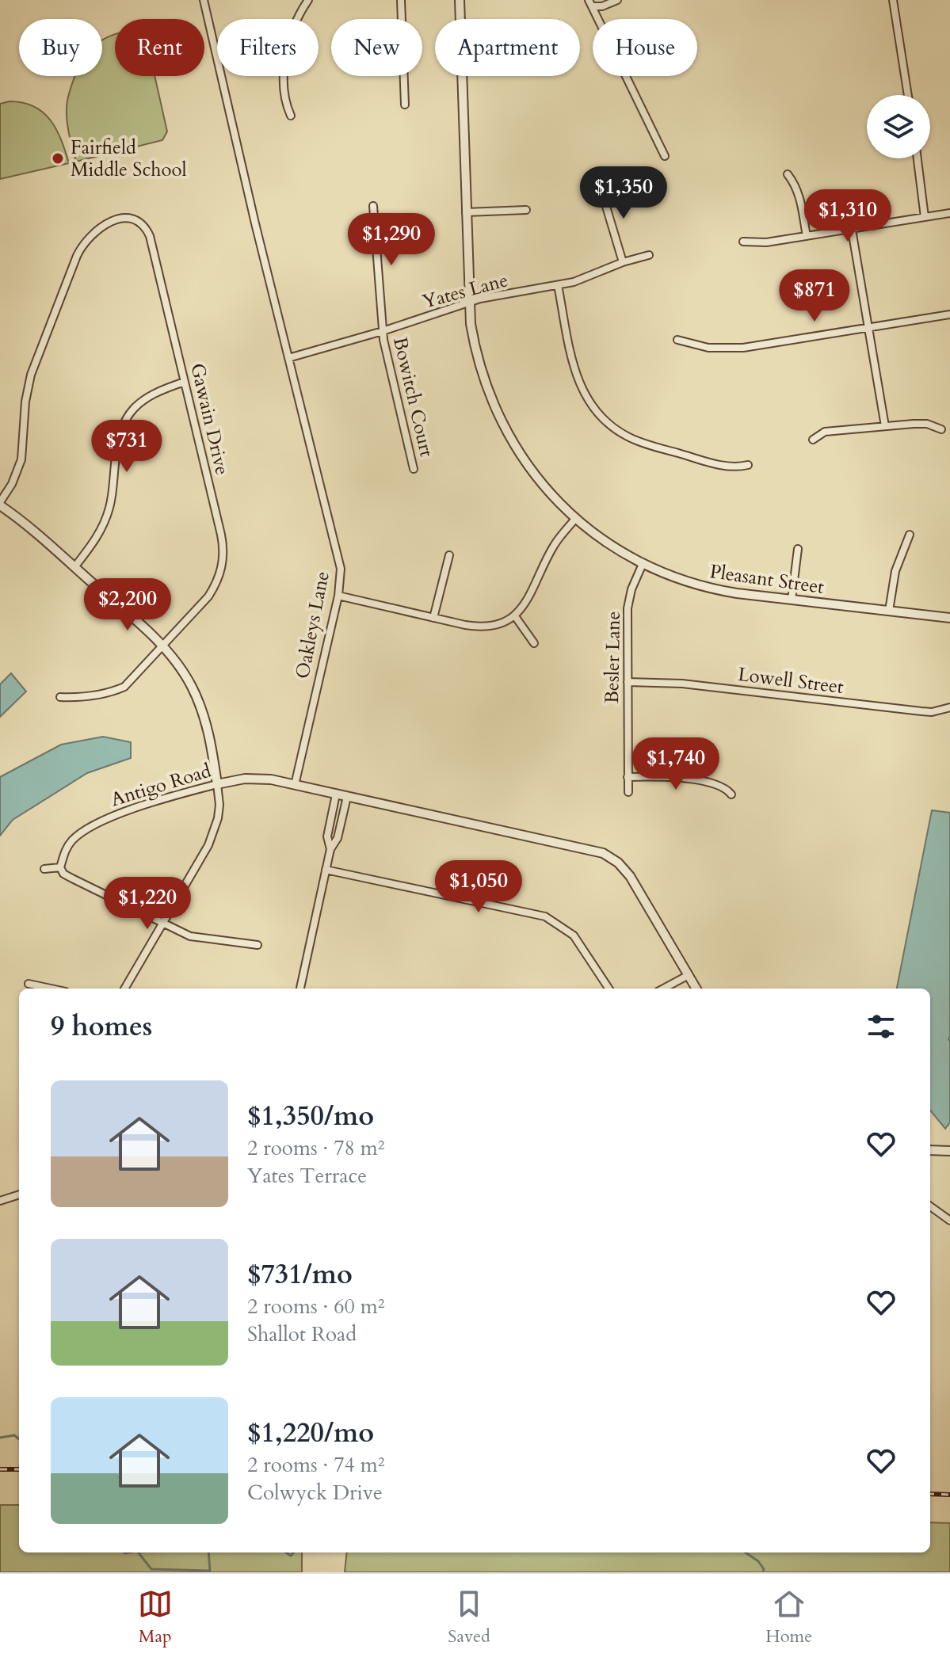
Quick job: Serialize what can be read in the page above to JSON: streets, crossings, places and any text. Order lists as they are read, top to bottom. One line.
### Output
{"streets":{"street":["Yates Lane","Bowitch Court","Gawain Drive","Pleasant Street","Oakleys Lane","Besler Lane","Lowell Street","Antigo Road"]},"crossings":[["Yates Lane","Bowitch Court"],["Yates Lane","Pleasant Street"],["Yates Lane","Oakleys Lane"],["Pleasant Street","Besler Lane"],["Oakleys Lane","Antigo Road"],["Besler Lane","Lowell Street"]],"places":["Fairfield Middle School"],"page":{"chip":["Buy","Rent","Filters","New","Apartment","House"],"price":["$1,350","$1,310","$1,290","$871","$731","$2,200","$1,740","$1,050","$1,220"],"heading":"9 homes","list":[{"name":"$1,350/mo","note":"2 rooms · 78 m² · Yates Terrace"},{"name":"$731/mo","note":"2 rooms · 60 m² · Shallot Road"},{"name":"$1,220/mo","note":"2 rooms · 74 m² · Colwyck Drive"}],"tabs":["Map","Saved","Home"]}}
